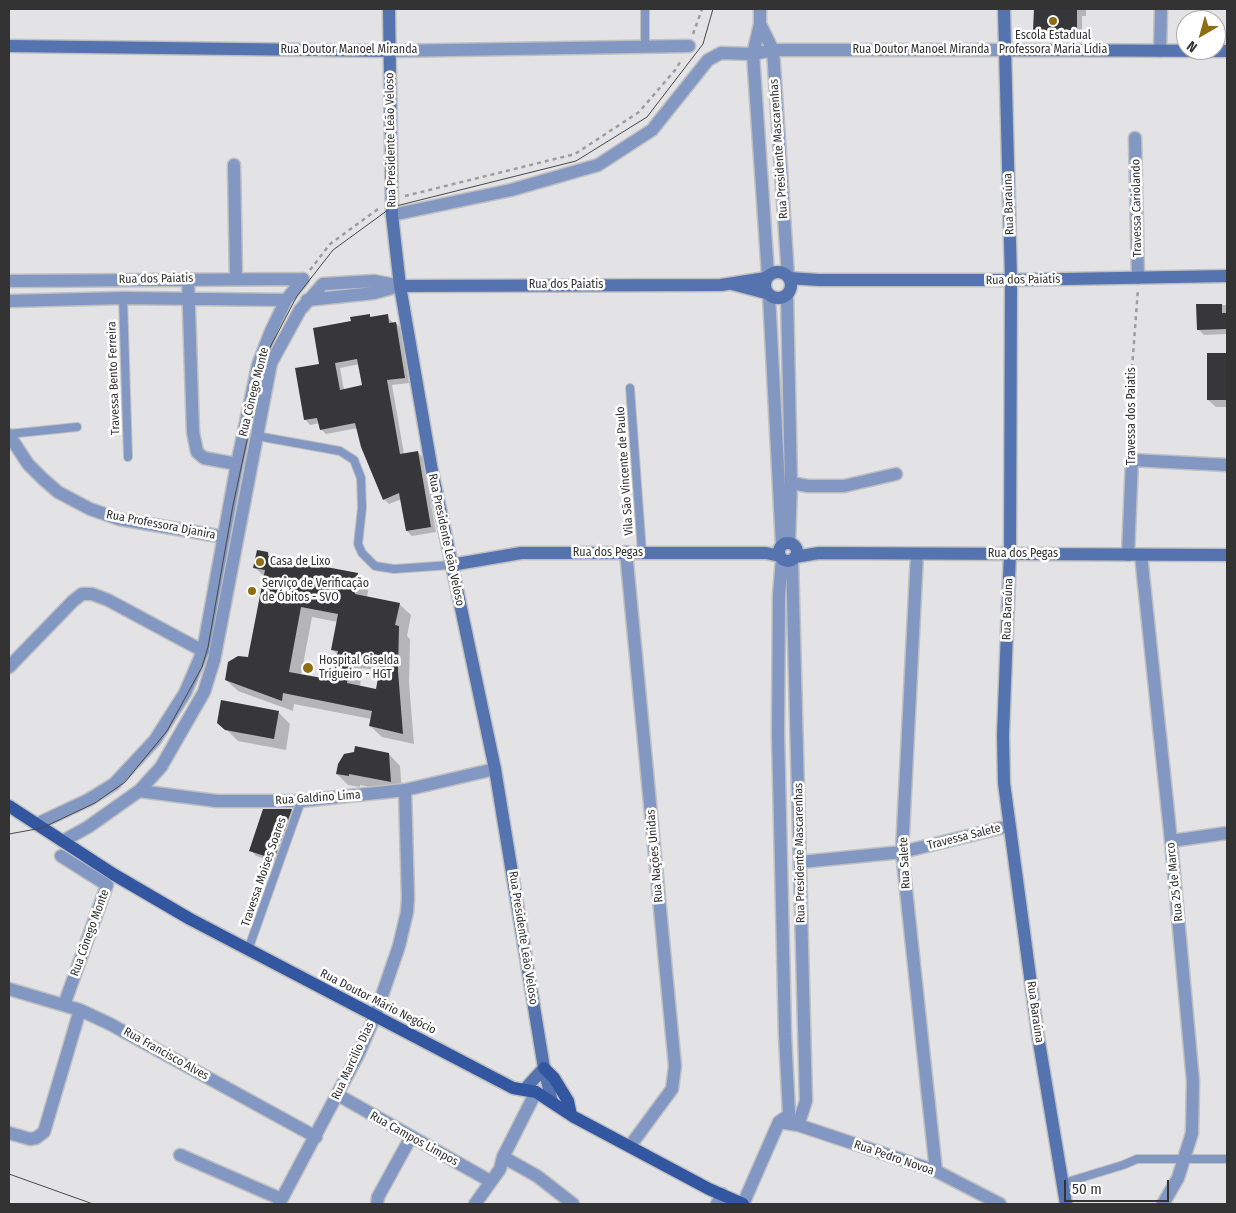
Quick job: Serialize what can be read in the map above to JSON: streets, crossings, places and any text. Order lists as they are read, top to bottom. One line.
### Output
{"streets":{"main road":["Rua Doutor Manoel Miranda","Rua Presidente Leão Veloso","Rua Baraúna","Rua dos Paiatis","Rua dos Pegas","Rua Doutor Mário Negócio"],"street":["Rua Presidente Mascarenhas","Travessa Cariolando","Rua Cônego Monte","Travessa dos Paiatis","Rua Professora Djanira","Rua Galdino Lima","Travessa Salete","Rua Nações Unidas","Rua Salete","Rua 25 de Marco","Rua Francisco Alves","Rua Marcilio Dias","Rua Campos Limpos","Rua Pedro Novoa"],"lane":["Travessa Bento Ferreira","Vila São Vincente de Paulo","Travessa Moises Soares"]},"crossings":[["Rua Doutor Manoel Miranda","Rua Presidente Leão Veloso"],["Rua Doutor Manoel Miranda","Rua Presidente Mascarenhas"],["Rua Doutor Manoel Miranda","Rua Baraúna"],["Rua Presidente Leão Veloso","Rua dos Paiatis"],["Rua Presidente Leão Veloso","Rua dos Pegas"],["Rua Presidente Leão Veloso","Rua Galdino Lima"],["Rua Presidente Leão Veloso","Rua Doutor Mário Negócio"],["Rua Presidente Mascarenhas","Rua dos Paiatis"],["Rua Presidente Mascarenhas","Rua dos Pegas"],["Rua Presidente Mascarenhas","Travessa Salete"],["Rua Presidente Mascarenhas","Rua Pedro Novoa"],["Rua Baraúna","Rua dos Paiatis"],["Rua Baraúna","Rua dos Pegas"],["Rua Baraúna","Travessa Salete"],["Travessa Cariolando","Rua dos Paiatis"],["Travessa Cariolando","Travessa dos Paiatis"],["Rua dos Paiatis","Travessa Bento Ferreira"],["Rua dos Paiatis","Rua Cônego Monte"],["Rua dos Paiatis","Travessa dos Paiatis"],["Rua Cônego Monte","Rua Professora Djanira"],["Rua Cônego Monte","Rua Galdino Lima"],["Rua Cônego Monte","Rua Doutor Mário Negócio"],["Rua Cônego Monte","Rua Francisco Alves"],["Travessa dos Paiatis","Rua dos Pegas"],["Travessa dos Paiatis","Rua 25 de Marco"],["Vila São Vincente de Paulo","Rua dos Pegas"],["Rua dos Pegas","Rua Nações Unidas"],["Rua dos Pegas","Rua Salete"],["Rua dos Pegas","Rua 25 de Marco"],["Rua Galdino Lima","Travessa Moises Soares"],["Rua Galdino Lima","Rua Marcilio Dias"],["Travessa Salete","Rua Salete"],["Rua Nações Unidas","Rua Doutor Mário Negócio"],["Rua Salete","Rua Pedro Novoa"],["Travessa Moises Soares","Rua Doutor Mário Negócio"],["Rua Doutor Mário Negócio","Rua Marcilio Dias"],["Rua Francisco Alves","Rua Marcilio Dias"],["Rua Marcilio Dias","Rua Campos Limpos"]],"places":["Escola Estadual Professora Maria Lídia","Casa de Lixo","Serviço de Verificação de Óbitos - SVO","Hospital Giselda Trigueiro - HGT"],"scale_bar":"50 m","north":"bottom left"}
